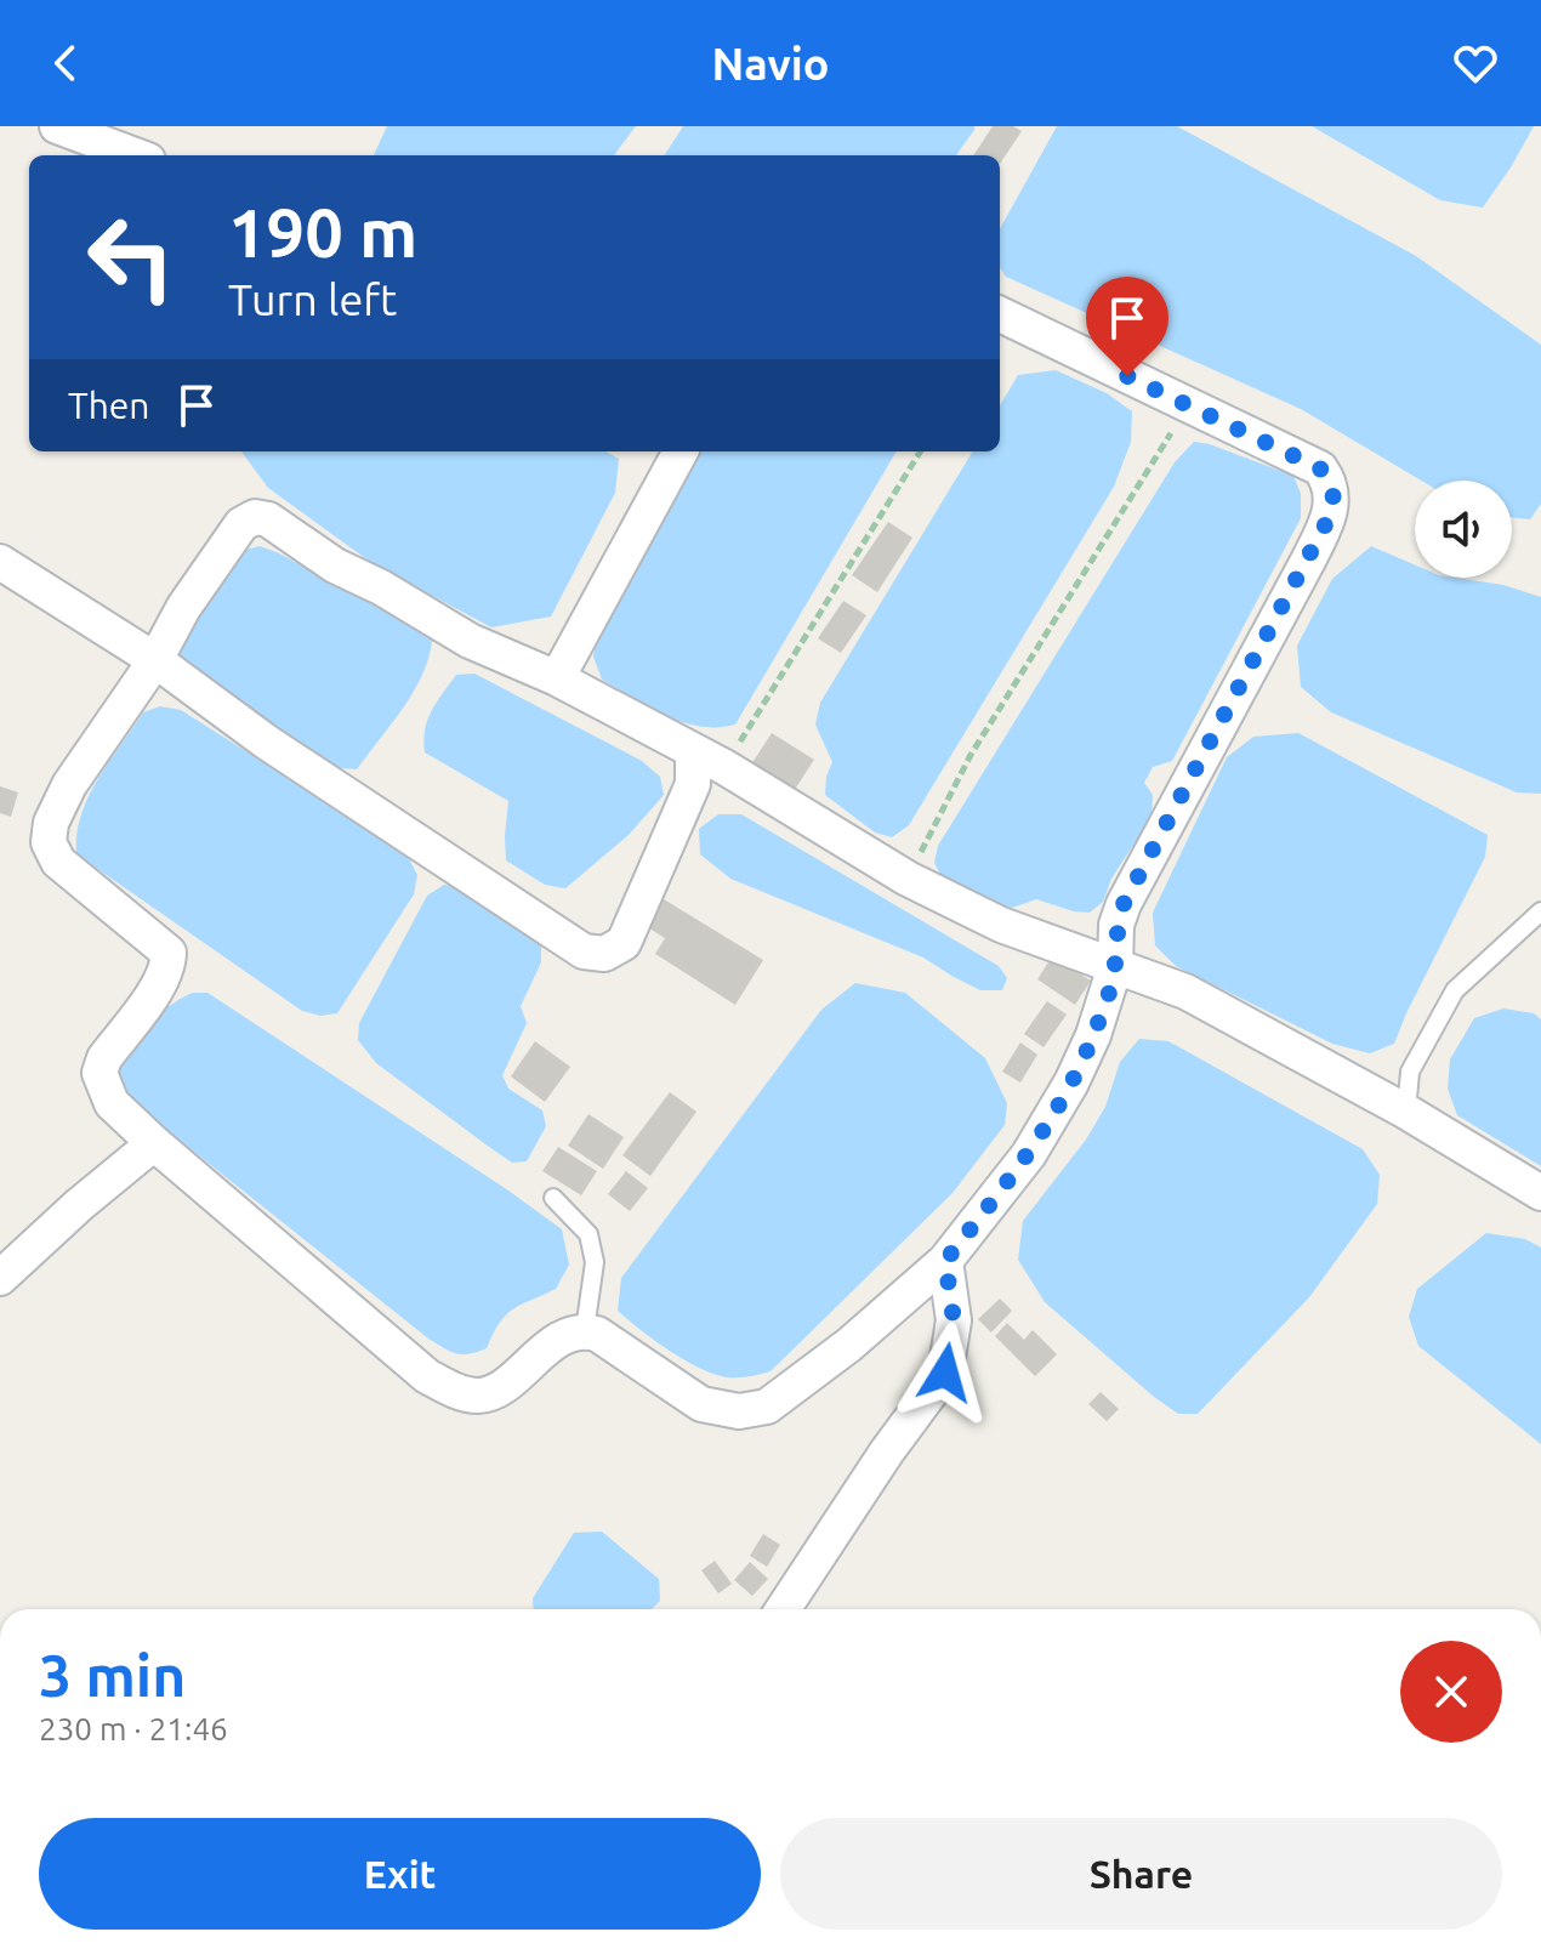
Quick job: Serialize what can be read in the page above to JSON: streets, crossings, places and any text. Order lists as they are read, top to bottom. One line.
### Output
{"page":{"header":"Navio","turn":["190 m","Turn left"],"then":"Then","heading":["3 min","230 m · 21:46"],"buttons":["Exit","Share"]}}
